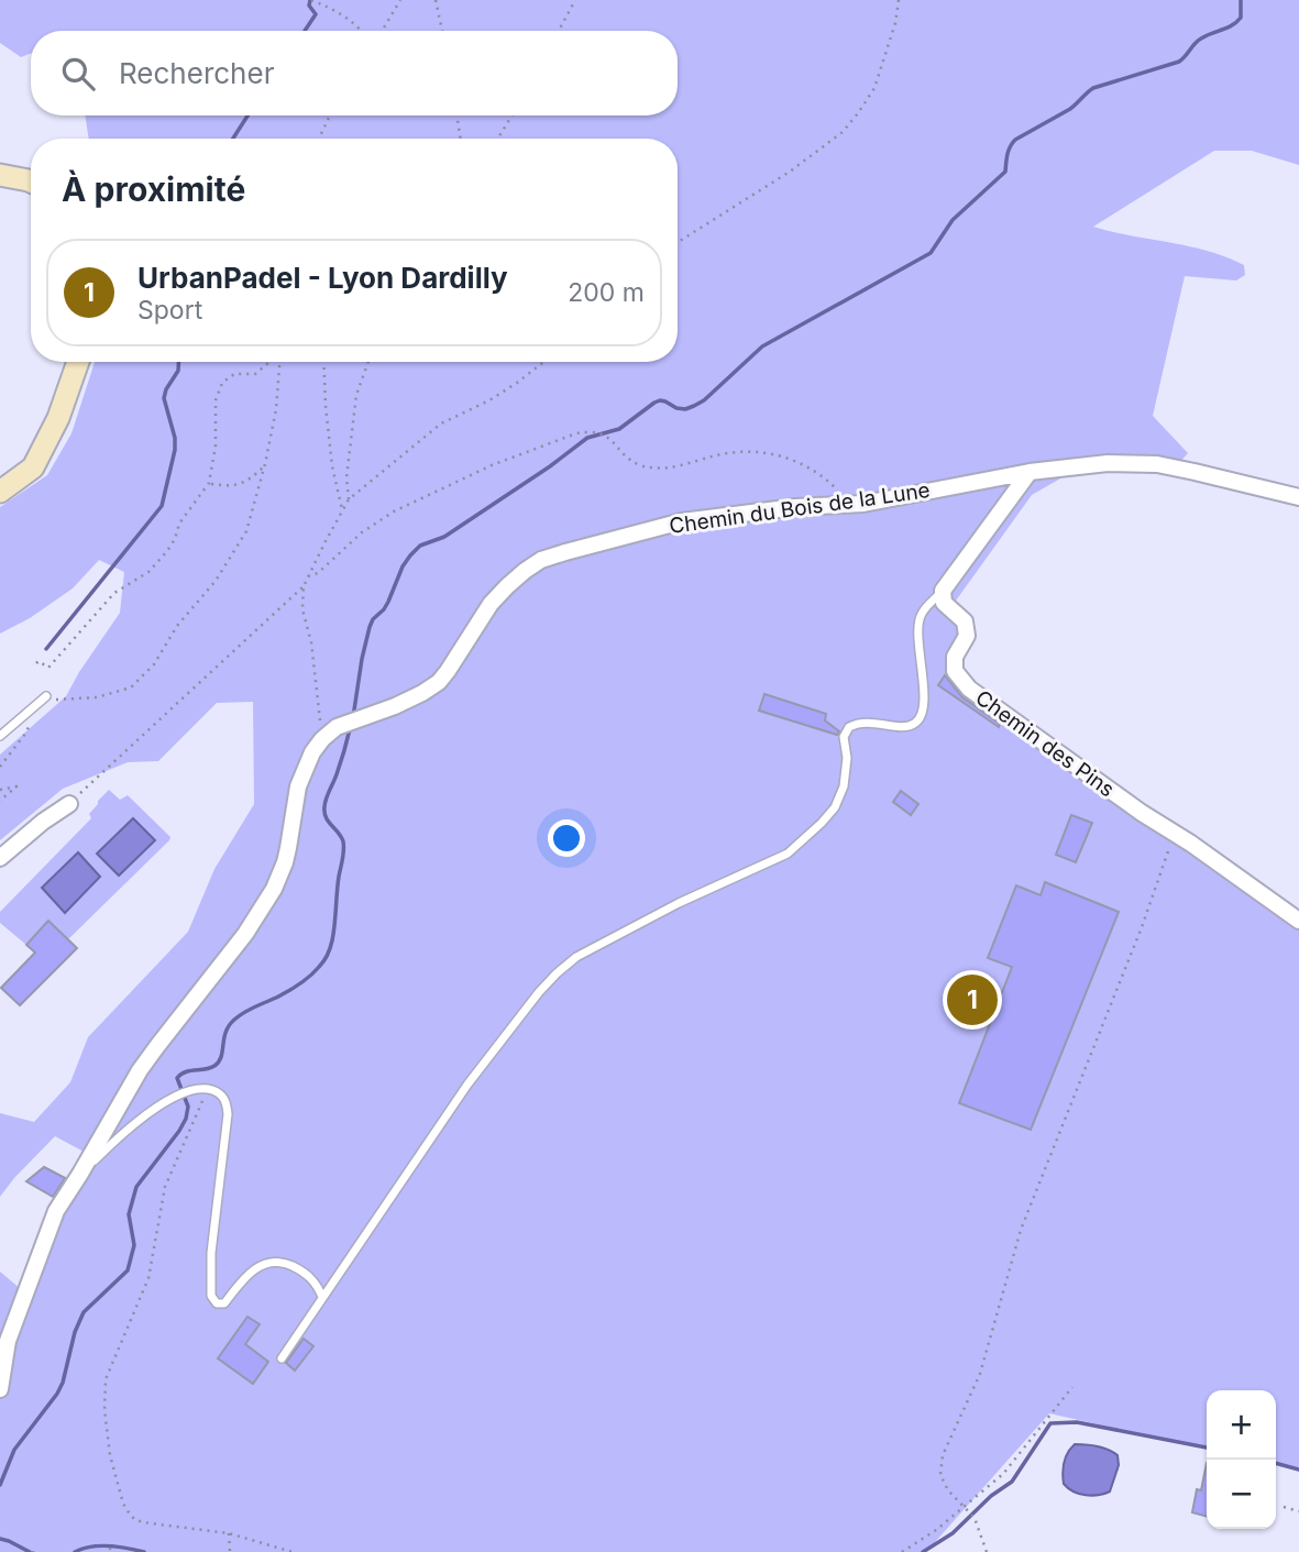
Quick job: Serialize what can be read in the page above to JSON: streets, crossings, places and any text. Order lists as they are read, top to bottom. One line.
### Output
{"streets":{"street":["Chemin du Bois de la Lune","Chemin des Pins"]},"page":{"search":"Rechercher","heading":"À proximité","list":[{"mark":"1","name":"UrbanPadel - Lyon Dardilly","note":"Sport","value":"200 m"}],"pins":"1","map_buttons":["+","−"]}}
